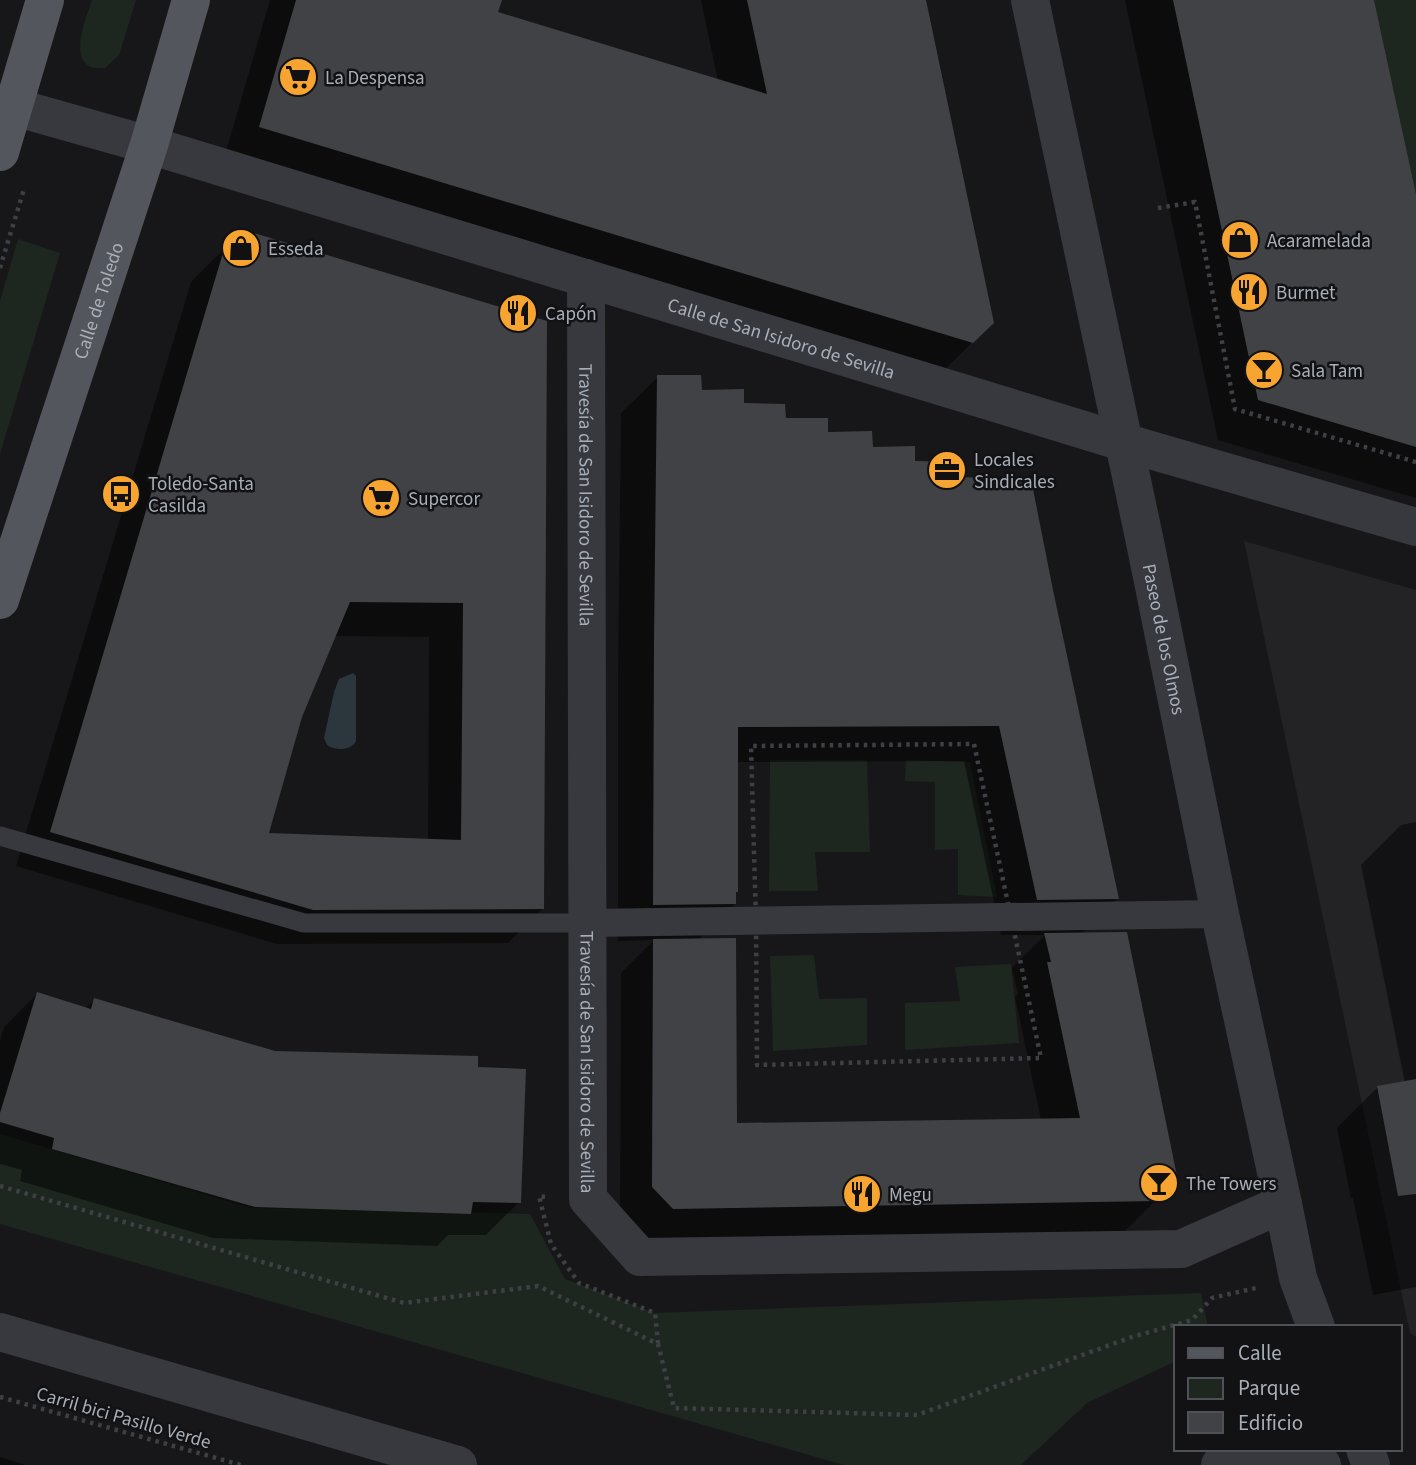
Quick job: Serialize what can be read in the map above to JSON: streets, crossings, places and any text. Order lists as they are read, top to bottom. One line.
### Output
{"streets":{"main road":["Calle de Toledo"],"street":["Calle de San Isidoro de Sevilla","Travesía de San Isidoro de Sevilla","Paseo de los Olmos"],"path":["Carril bici Pasillo Verde"]},"crossings":[["Calle de Toledo","Calle de San Isidoro de Sevilla"],["Calle de San Isidoro de Sevilla","Travesía de San Isidoro de Sevilla"],["Calle de San Isidoro de Sevilla","Paseo de los Olmos"],["Travesía de San Isidoro de Sevilla","Paseo de los Olmos"]],"places":{"supermarket":["La Despensa","Supercor"],"shop":["Acaramelada","Esseda"],"restaurant":["Burmet","Capón","Megu"],"bar":["Sala Tam","The Towers"],"office":["Locales Sindicales"],"bus stop":["Toledo-Santa Casilda"]},"legend":["Calle","Parque","Edificio"]}
